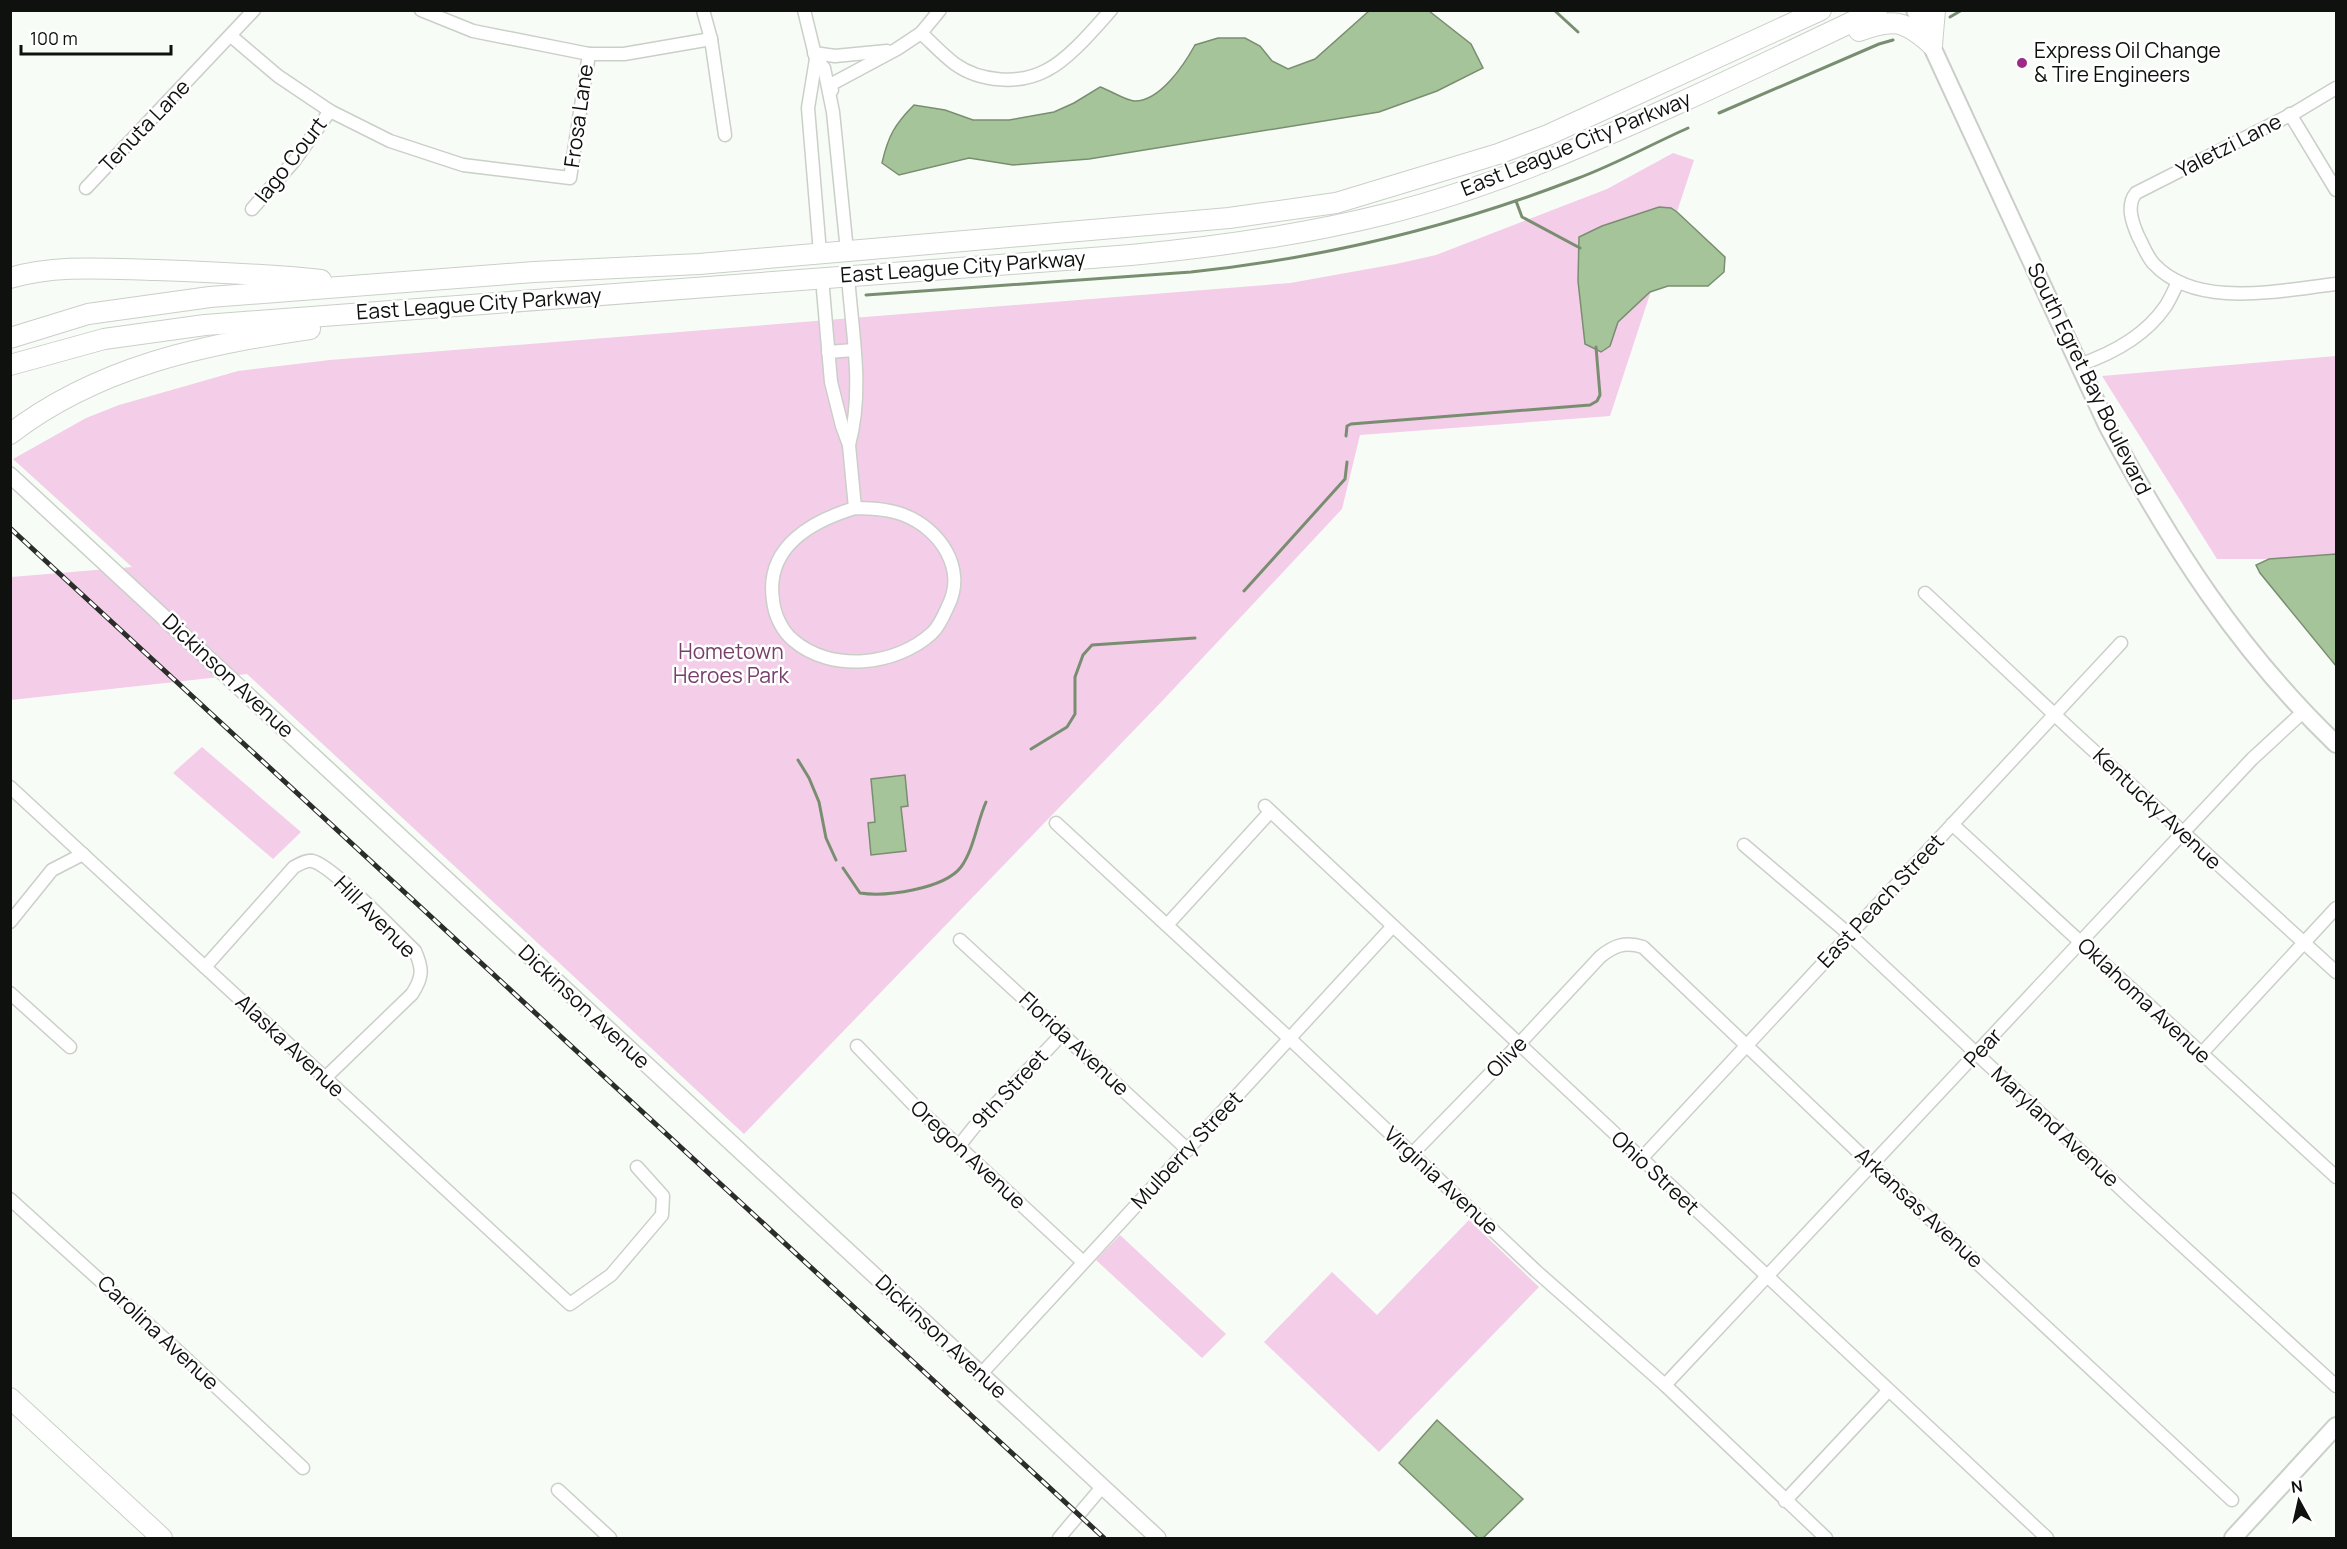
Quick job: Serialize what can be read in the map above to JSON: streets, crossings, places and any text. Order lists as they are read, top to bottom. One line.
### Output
{"streets":{"main road":["East League City Parkway","South Egret Bay Boulevard"],"street":["Frosa Lane","Tenuta Lane","Yaletzi Lane","Iago Court","Dickinson Avenue","Kentucky Avenue","East Peach Street","Hill Avenue","Oklahoma Avenue","Florida Avenue","Alaska Avenue","Pear","Olive","9th Street","Maryland Avenue","Mulberry Street","Oregon Avenue","Ohio Street","Virginia Avenue","Arkansas Avenue","Carolina Avenue"]},"crossings":[["Frosa Lane","Iago Court"],["South Egret Bay Boulevard","Pear"],["Dickinson Avenue","Mulberry Street"],["Kentucky Avenue","East Peach Street"],["Kentucky Avenue","Pear"],["East Peach Street","Oklahoma Avenue"],["East Peach Street","Maryland Avenue"],["East Peach Street","Ohio Street"],["East Peach Street","Arkansas Avenue"],["Hill Avenue","Alaska Avenue"],["Oklahoma Avenue","Pear"],["Florida Avenue","9th Street"],["Florida Avenue","Mulberry Street"],["Pear","Maryland Avenue"],["Pear","Ohio Street"],["Pear","Virginia Avenue"],["Pear","Arkansas Avenue"],["Olive","Ohio Street"],["Olive","Virginia Avenue"],["Olive","Arkansas Avenue"],["9th Street","Oregon Avenue"],["Mulberry Street","Oregon Avenue"],["Mulberry Street","Ohio Street"],["Mulberry Street","Virginia Avenue"],["Ohio Street","Virginia Avenue"]],"parks":["Hometown Heroes Park"],"places":["Express Oil Change & Tire Engineers"],"scale_bar":"100 m","north":"top"}
